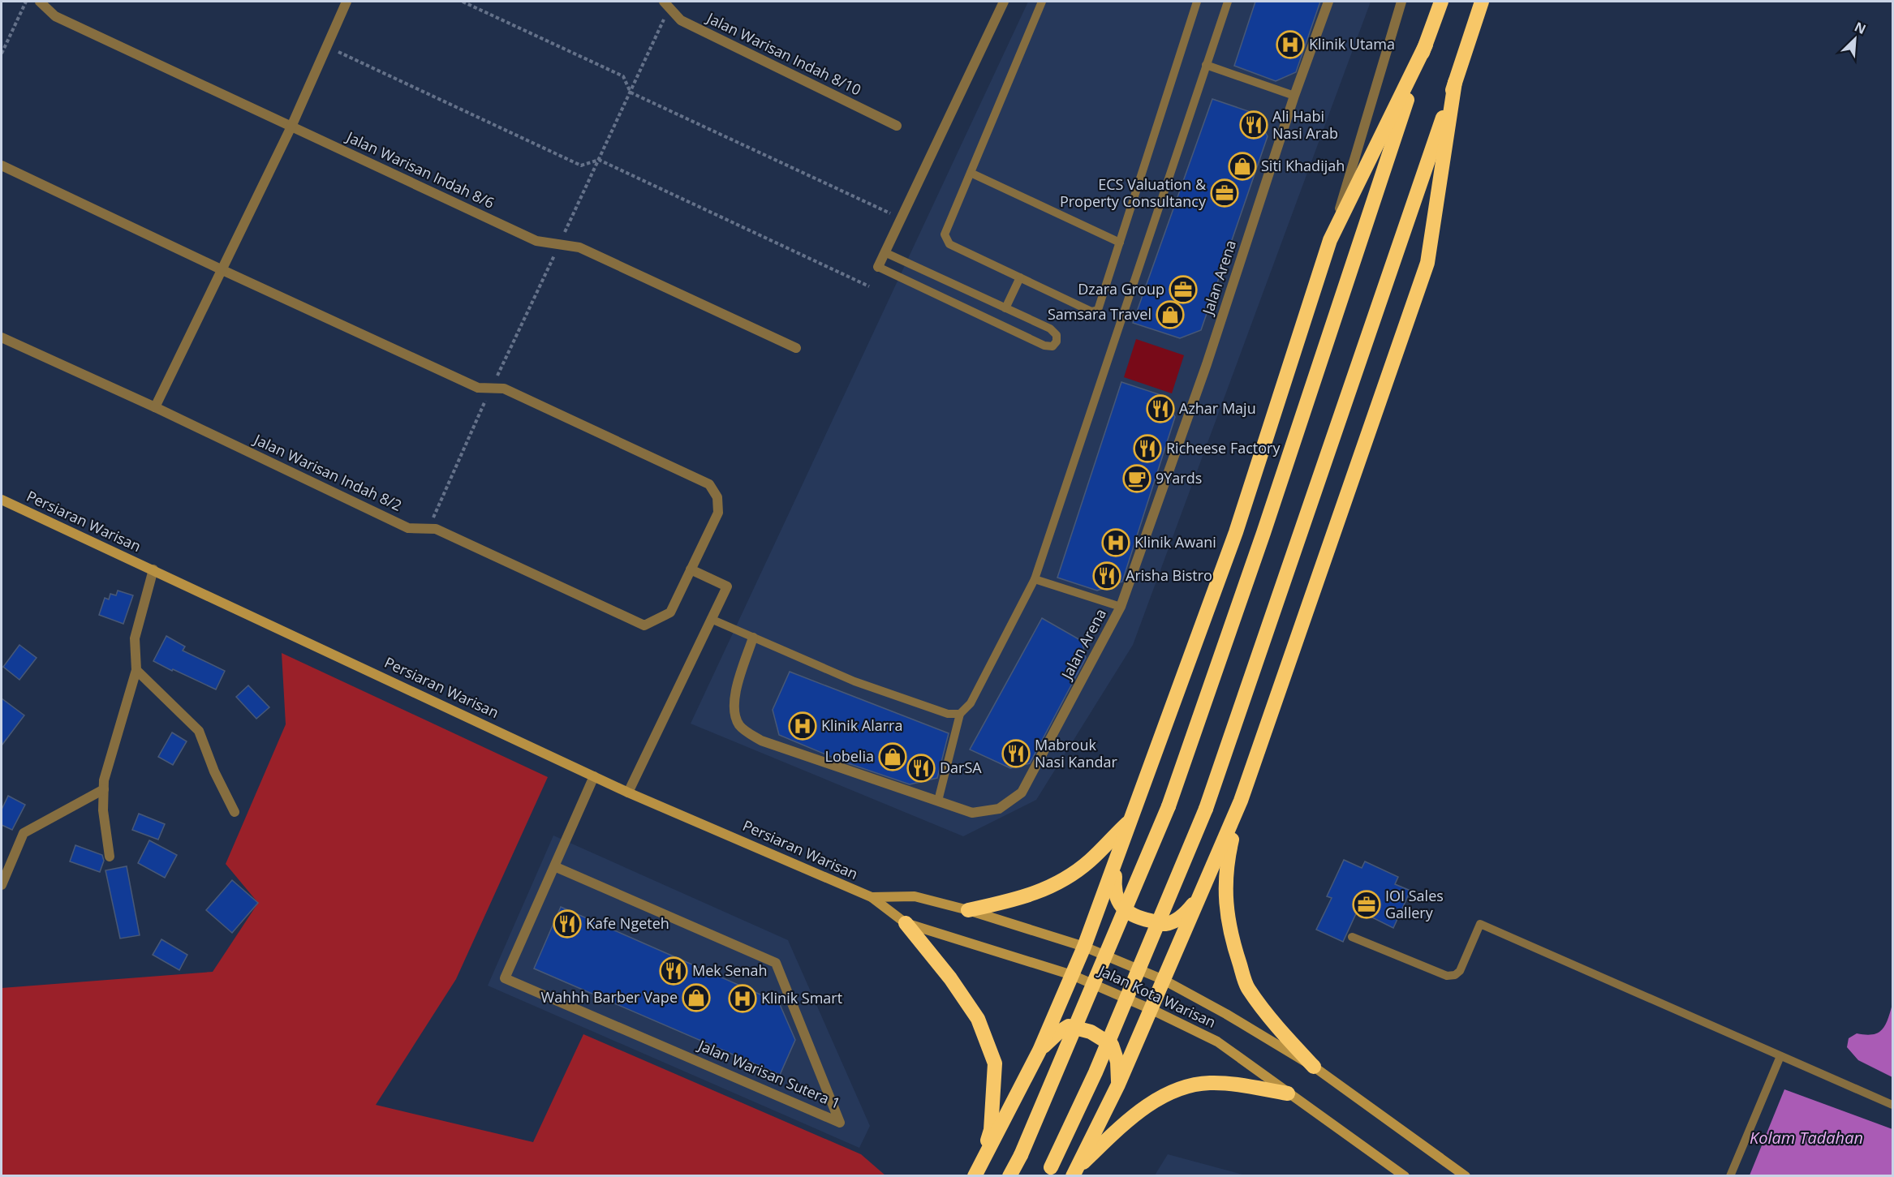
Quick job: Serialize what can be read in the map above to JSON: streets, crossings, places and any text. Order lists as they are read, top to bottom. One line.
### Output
{"streets":{"street":["Jalan Warisan Indah 8/10","Jalan Warisan Indah 8/6","Jalan Arena","Jalan Warisan Indah 8/2","Persiaran Warisan","Jalan Kota Warisan","Jalan Warisan Sutera 1"]},"crossings":[["Persiaran Warisan","Jalan Kota Warisan"],["Persiaran Warisan","Jalan Warisan Sutera 1"]],"water":["Kolam Tadahan"],"places":{"hospital":["Klinik Utama","Klinik Awani","Klinik Alarra","Klinik Smart"],"restaurant":["Ali Habi Nasi Arab","Azhar Maju","Richeese Factory","Arisha Bistro","Mabrouk Nasi Kandar","DarSA","Kafe Ngeteh","Mek Senah"],"shop":["Siti Khadijah","Samsara Travel","Lobelia","Wahhh Barber Vape"],"office":["ECS Valuation & Property Consultancy","Dzara Group","IOI Sales Gallery"],"cafe":["9Yards"]},"north":"top right"}
